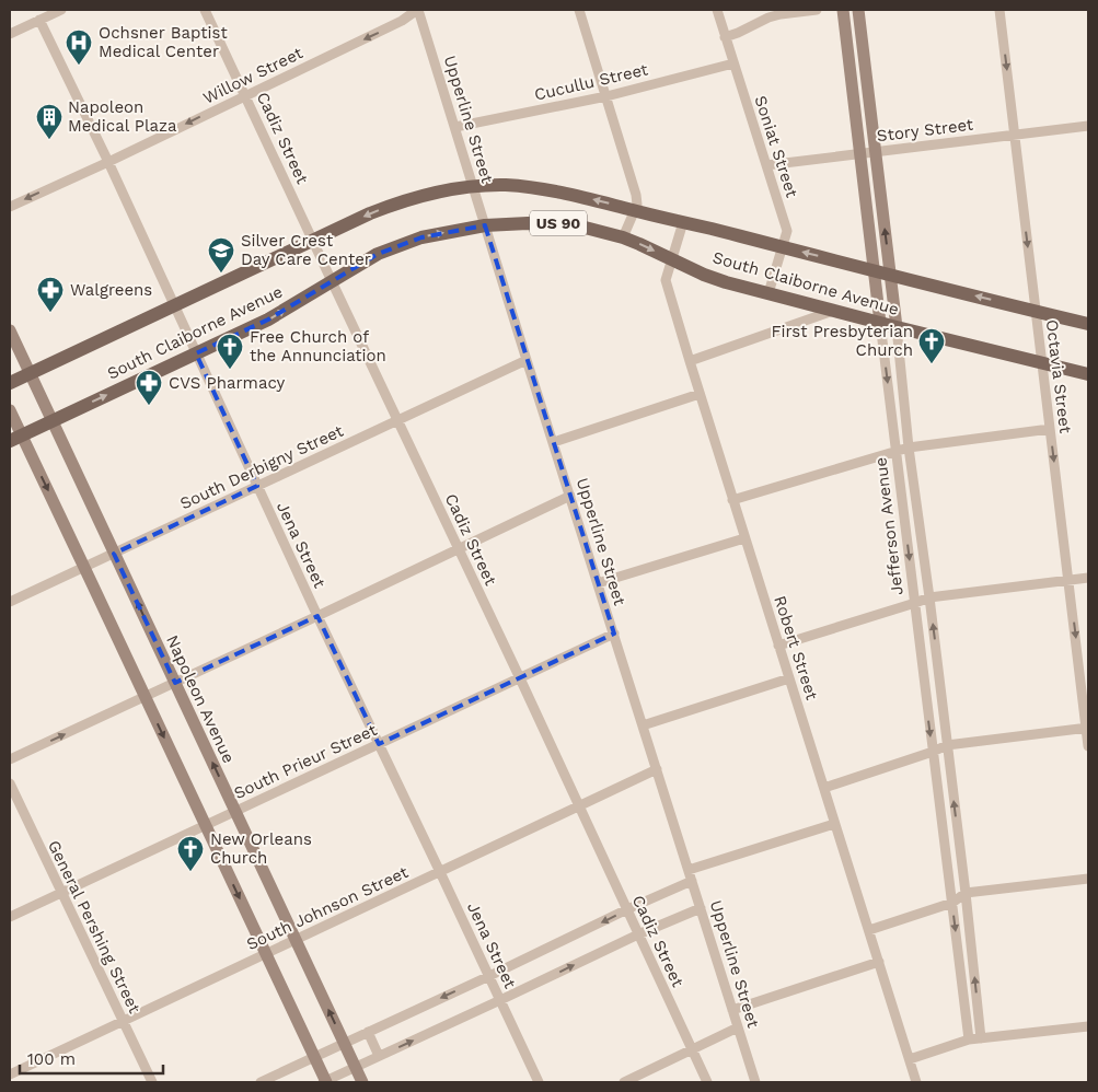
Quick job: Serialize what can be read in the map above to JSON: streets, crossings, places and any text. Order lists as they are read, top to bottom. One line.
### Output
{"streets":{"main road":["US 90","South Claiborne Avenue","Jefferson Avenue","Napoleon Avenue"],"street":["Willow Street","Cucullu Street","Upperline Street","Story Street","Cadiz Street","Soniat Street","Octavia Street","South Derbigny Street","Jena Street","Robert Street","South Prieur Street","South Johnson Street","General Pershing Street"]},"crossings":[["Willow Street","Upperline Street"],["Willow Street","Cadiz Street"],["Willow Street","Jena Street"],["Cucullu Street","Upperline Street"],["Cucullu Street","Soniat Street"],["Upperline Street","South Claiborne Avenue"],["Upperline Street","South Derbigny Street"],["Upperline Street","South Prieur Street"],["Upperline Street","South Johnson Street"],["Story Street","Soniat Street"],["Story Street","Octavia Street"],["Story Street","Jefferson Avenue"],["Cadiz Street","South Claiborne Avenue"],["Cadiz Street","South Derbigny Street"],["Cadiz Street","South Prieur Street"],["Cadiz Street","South Johnson Street"],["Soniat Street","South Claiborne Avenue"],["South Claiborne Avenue","Octavia Street"],["South Claiborne Avenue","Jefferson Avenue"],["South Claiborne Avenue","Jena Street"],["South Claiborne Avenue","Robert Street"],["South Claiborne Avenue","Napoleon Avenue"],["South Derbigny Street","Jena Street"],["South Derbigny Street","Napoleon Avenue"],["Jena Street","South Prieur Street"],["Jena Street","South Johnson Street"],["Napoleon Avenue","South Prieur Street"],["Napoleon Avenue","South Johnson Street"],["South Prieur Street","General Pershing Street"],["South Johnson Street","General Pershing Street"]],"one_way":["Willow Street","Octavia Street"],"places":{"hospital":["Ochsner Baptist Medical Center"],"building":["Napoleon Medical Plaza"],"school or university":["Silver Crest Day Care Center"],"pharmacy":["Walgreens","CVS Pharmacy"],"church":["First Presbyterian Church","Free Church of the Annunciation","New Orleans Church"]},"scale_bar":"100 m"}
